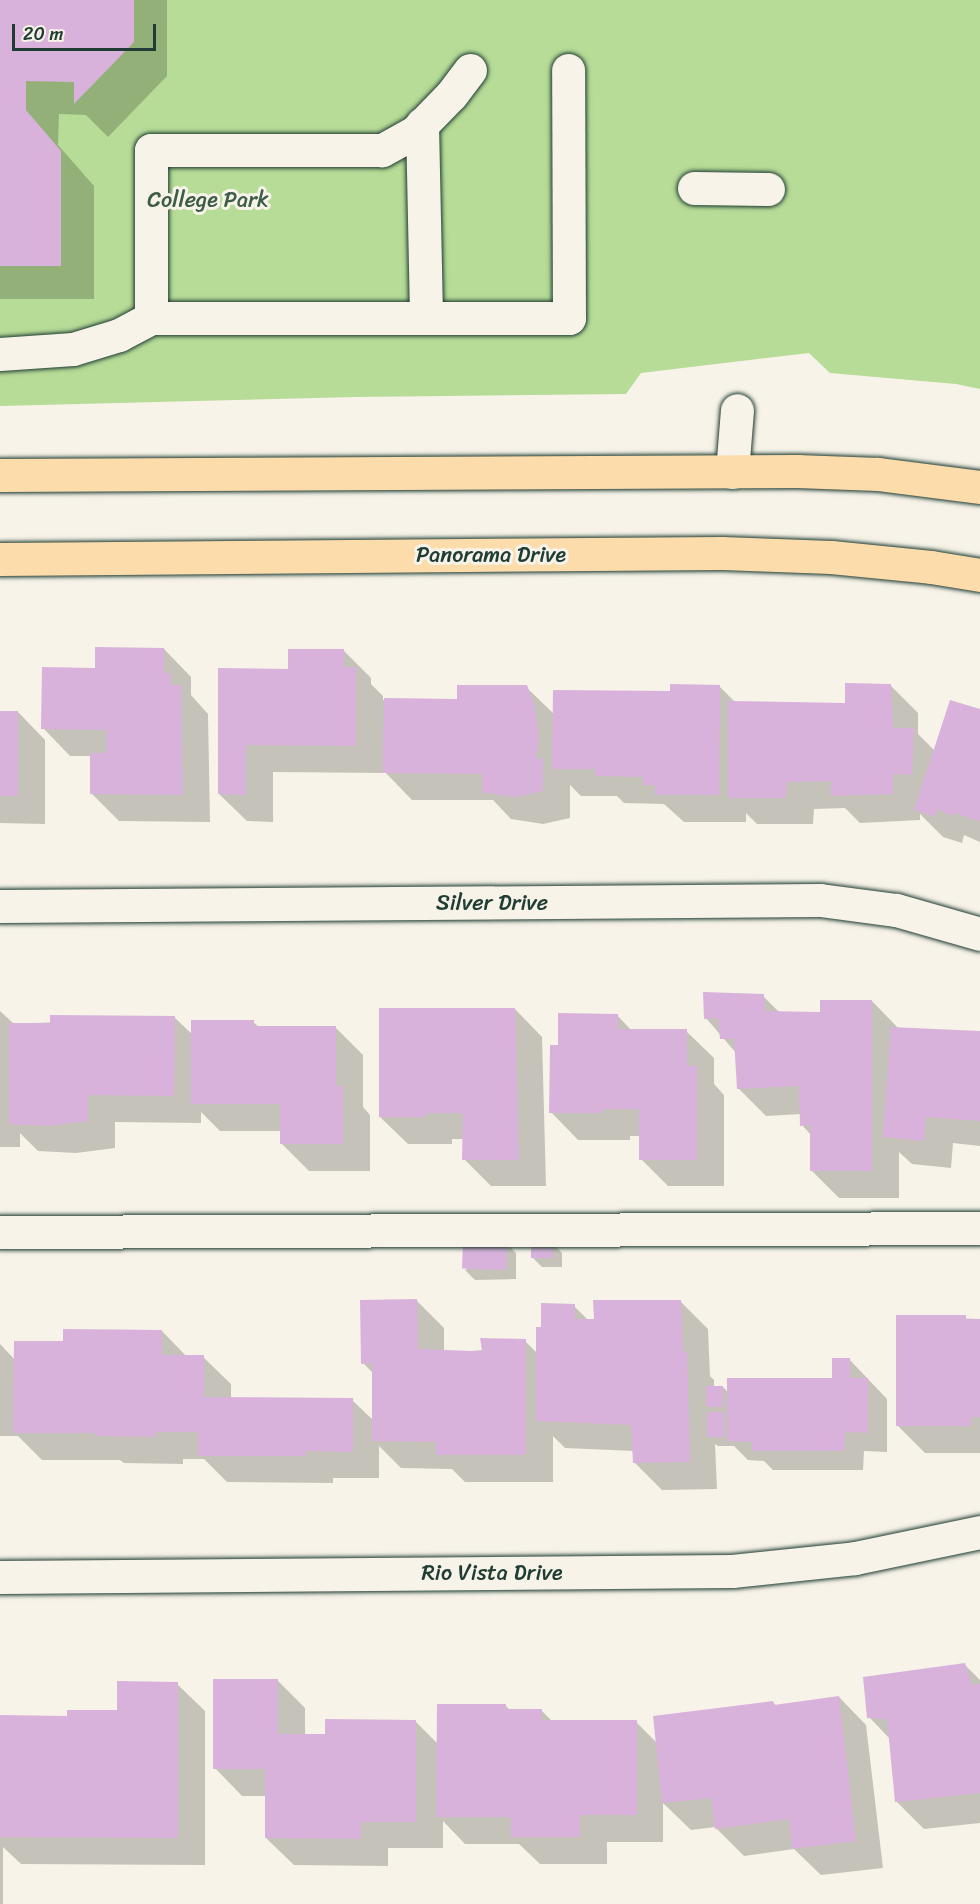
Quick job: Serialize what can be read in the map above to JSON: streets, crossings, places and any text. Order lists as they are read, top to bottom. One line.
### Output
{"streets":{"main road":["Panorama Drive"],"street":["Silver Drive","Rio Vista Drive"]},"parks":["College Park"],"scale_bar":"20 m"}
